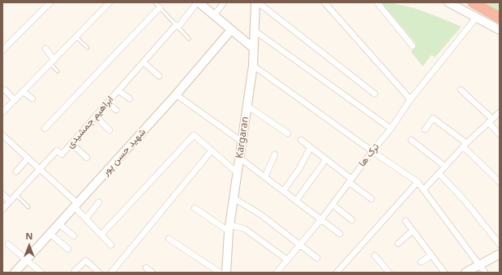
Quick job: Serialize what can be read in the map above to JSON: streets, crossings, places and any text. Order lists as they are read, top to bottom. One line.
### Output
{"streets":{"street":["ابراهیم جمشیدی","Kargaran","شهید حسن پور","ترک ها"]},"north":"top"}
